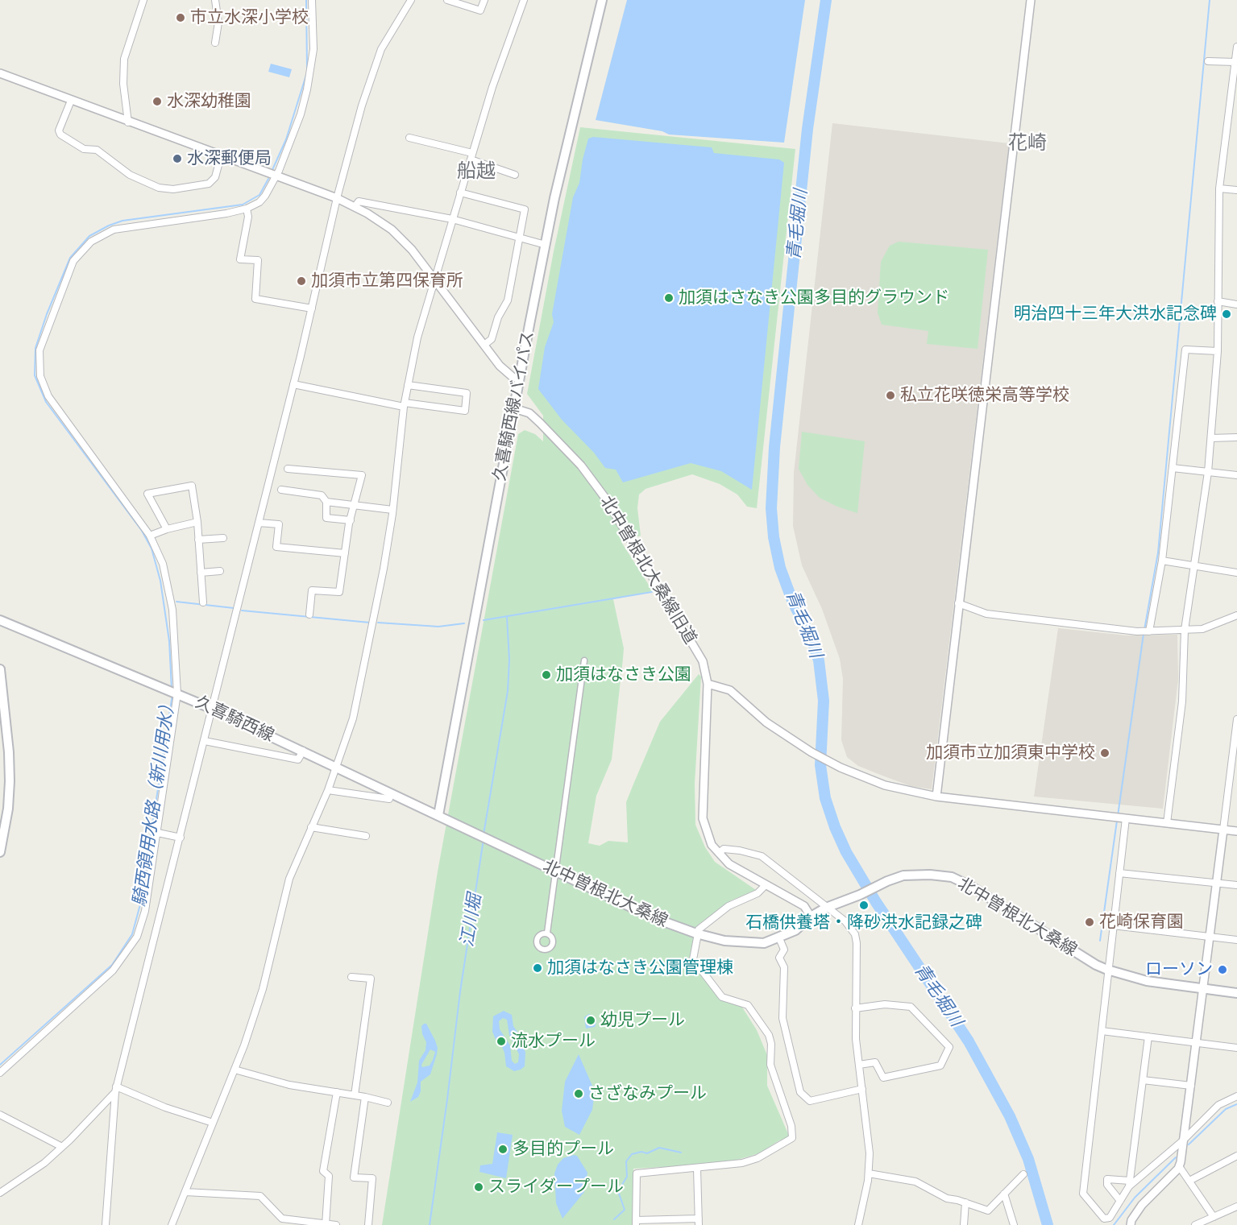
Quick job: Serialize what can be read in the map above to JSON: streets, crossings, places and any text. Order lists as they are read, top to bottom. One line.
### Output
{"streets":{"main road":["久喜騎西線バイパス","久喜騎西線","北中曽根北大桑線"],"street":["北中曽根北大桑線旧道"]},"crossings":[["久喜騎西線バイパス","北中曽根北大桑線旧道"],["久喜騎西線バイパス","久喜騎西線"],["久喜騎西線バイパス","北中曽根北大桑線"],["北中曽根北大桑線旧道","北中曽根北大桑線"],["久喜騎西線","北中曽根北大桑線"]],"districts":["花崎","船越"],"water":["青毛堀川","騎西領用水路（新川用水）","江川堀"],"places":["市立水深小学校","水深幼稚園","水深郵便局","加須市立第四保育所","加須はさなき公園多目的グラウンド","明治四十三年大洪水記念碑","私立花咲徳栄高等学校","加須はなさき公園","加須市立加須東中学校","石橋供養塔・降砂洪水記録之碑","花崎保育園","加須はなさき公園管理棟","ローソン","幼児プール","流水プール","さざなみプール","多目的プール","スライダープール"]}
